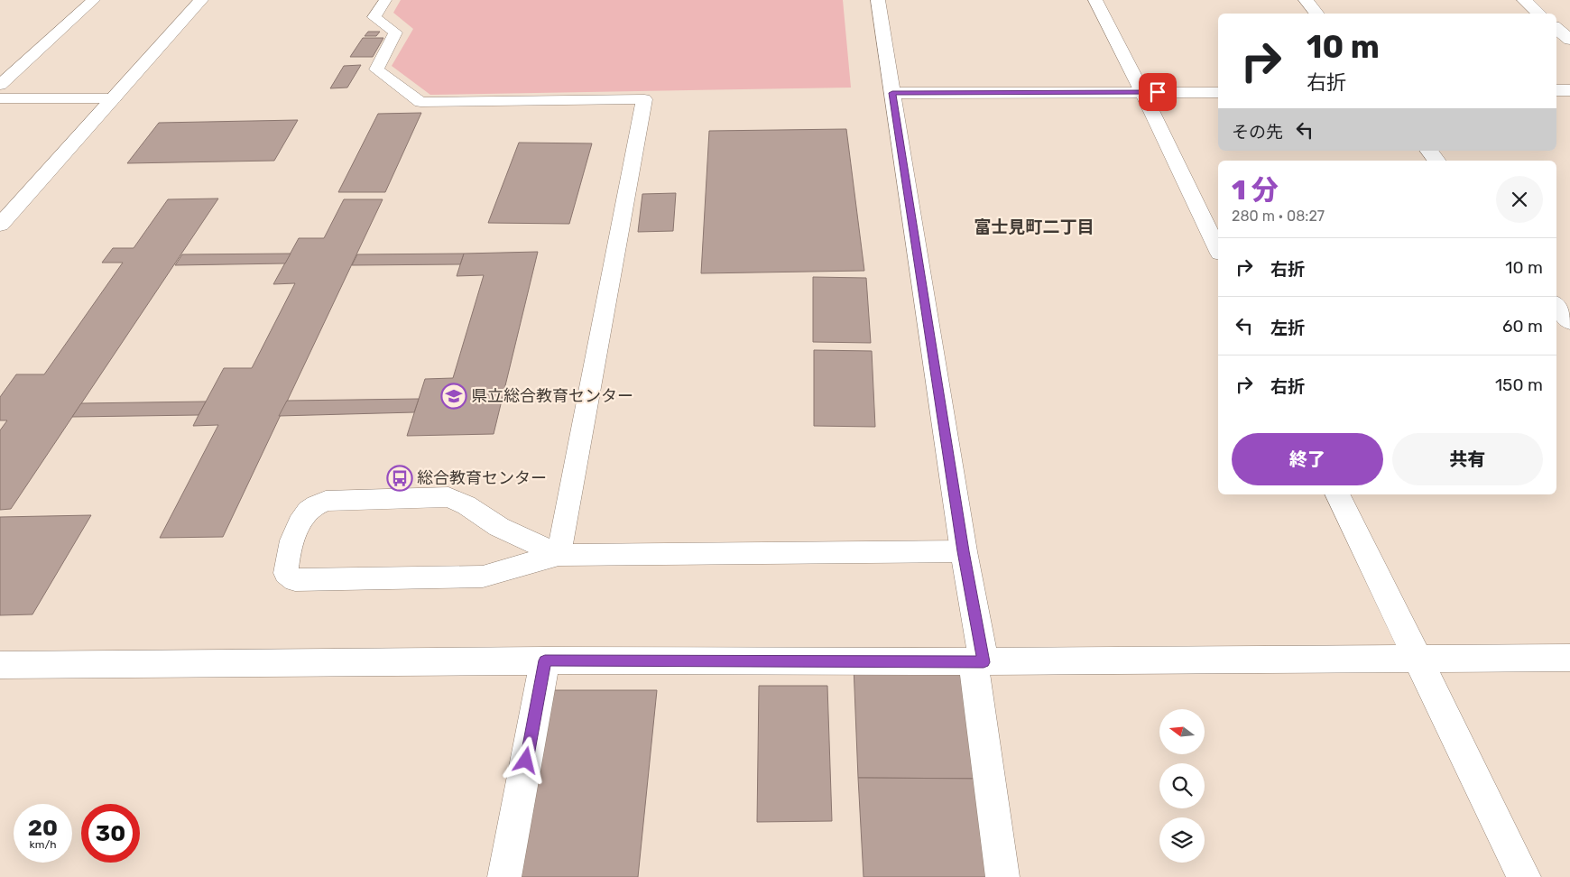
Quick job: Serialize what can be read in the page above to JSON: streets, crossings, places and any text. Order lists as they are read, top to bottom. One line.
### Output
{"districts":["富士見町二丁目"],"places":{"school or university":["県立総合教育センター"],"bus stop":["総合教育センター"]},"north":"left","page":{"turn":["10 m","右折"],"then":"その先","heading":["1 分","280 m · 08:27"],"list":[{"name":"右折","value":"10 m"},{"name":"左折","value":"60 m"},{"name":"右折","value":"150 m"}],"buttons":["終了","共有"],"speed":"20 km/h","limit":"30"}}
